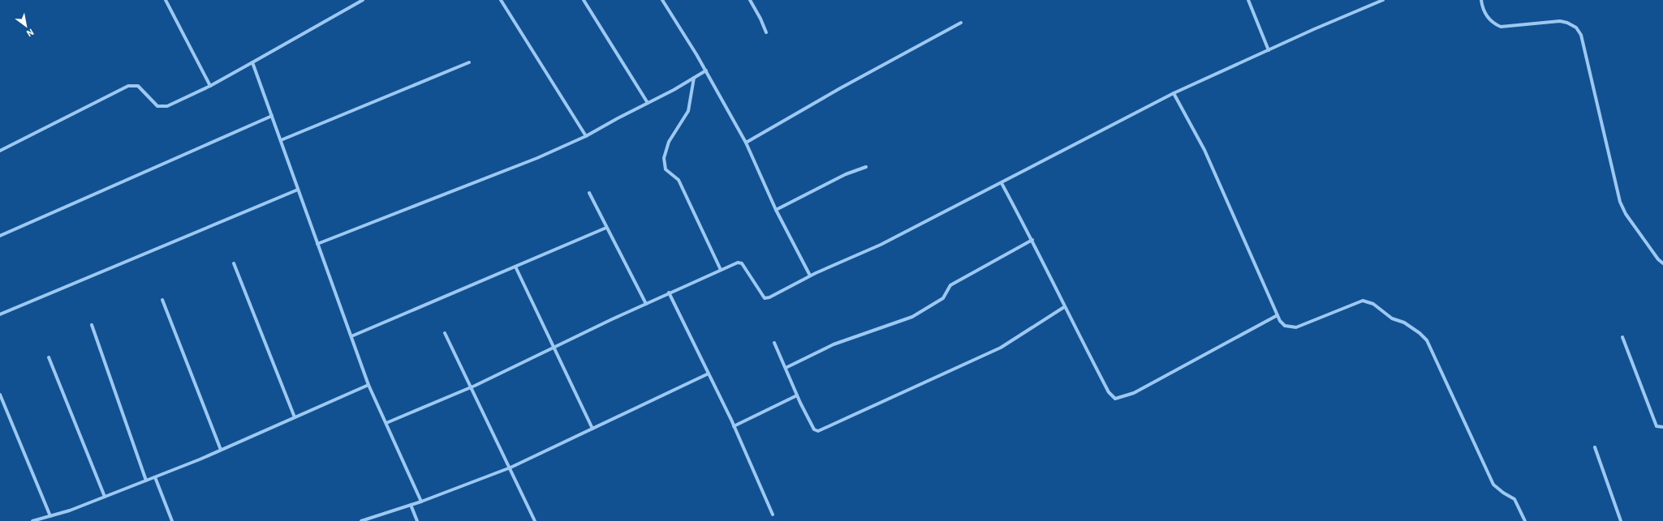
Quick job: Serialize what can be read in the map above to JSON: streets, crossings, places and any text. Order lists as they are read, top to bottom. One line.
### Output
{"north":"bottom right"}
